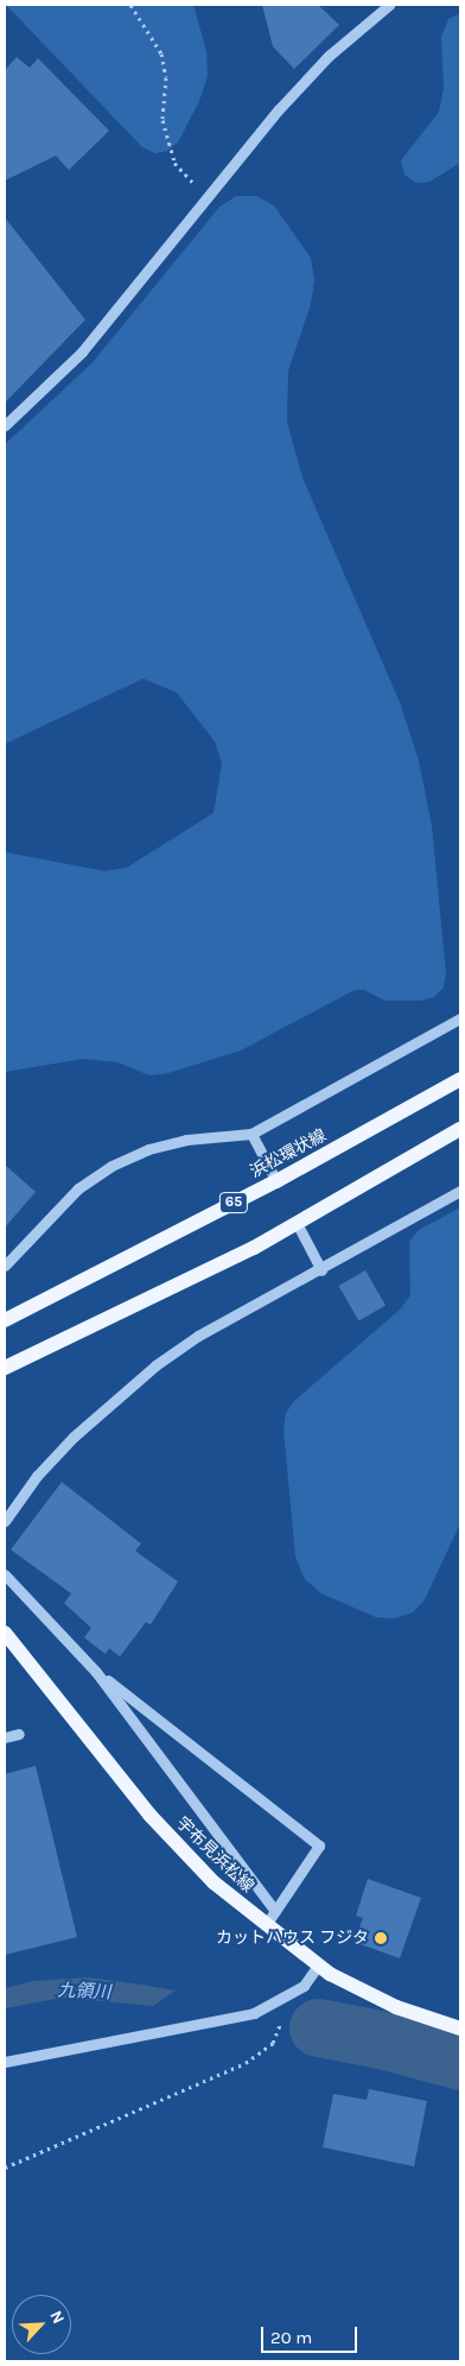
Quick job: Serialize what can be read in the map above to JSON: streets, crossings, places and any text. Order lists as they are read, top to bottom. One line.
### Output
{"streets":{"main road":["浜松環状線","65","宇布見浜松線"]},"water":["九領川"],"places":["カットハウス フジタ"],"scale_bar":"20 m","north":"top right"}
